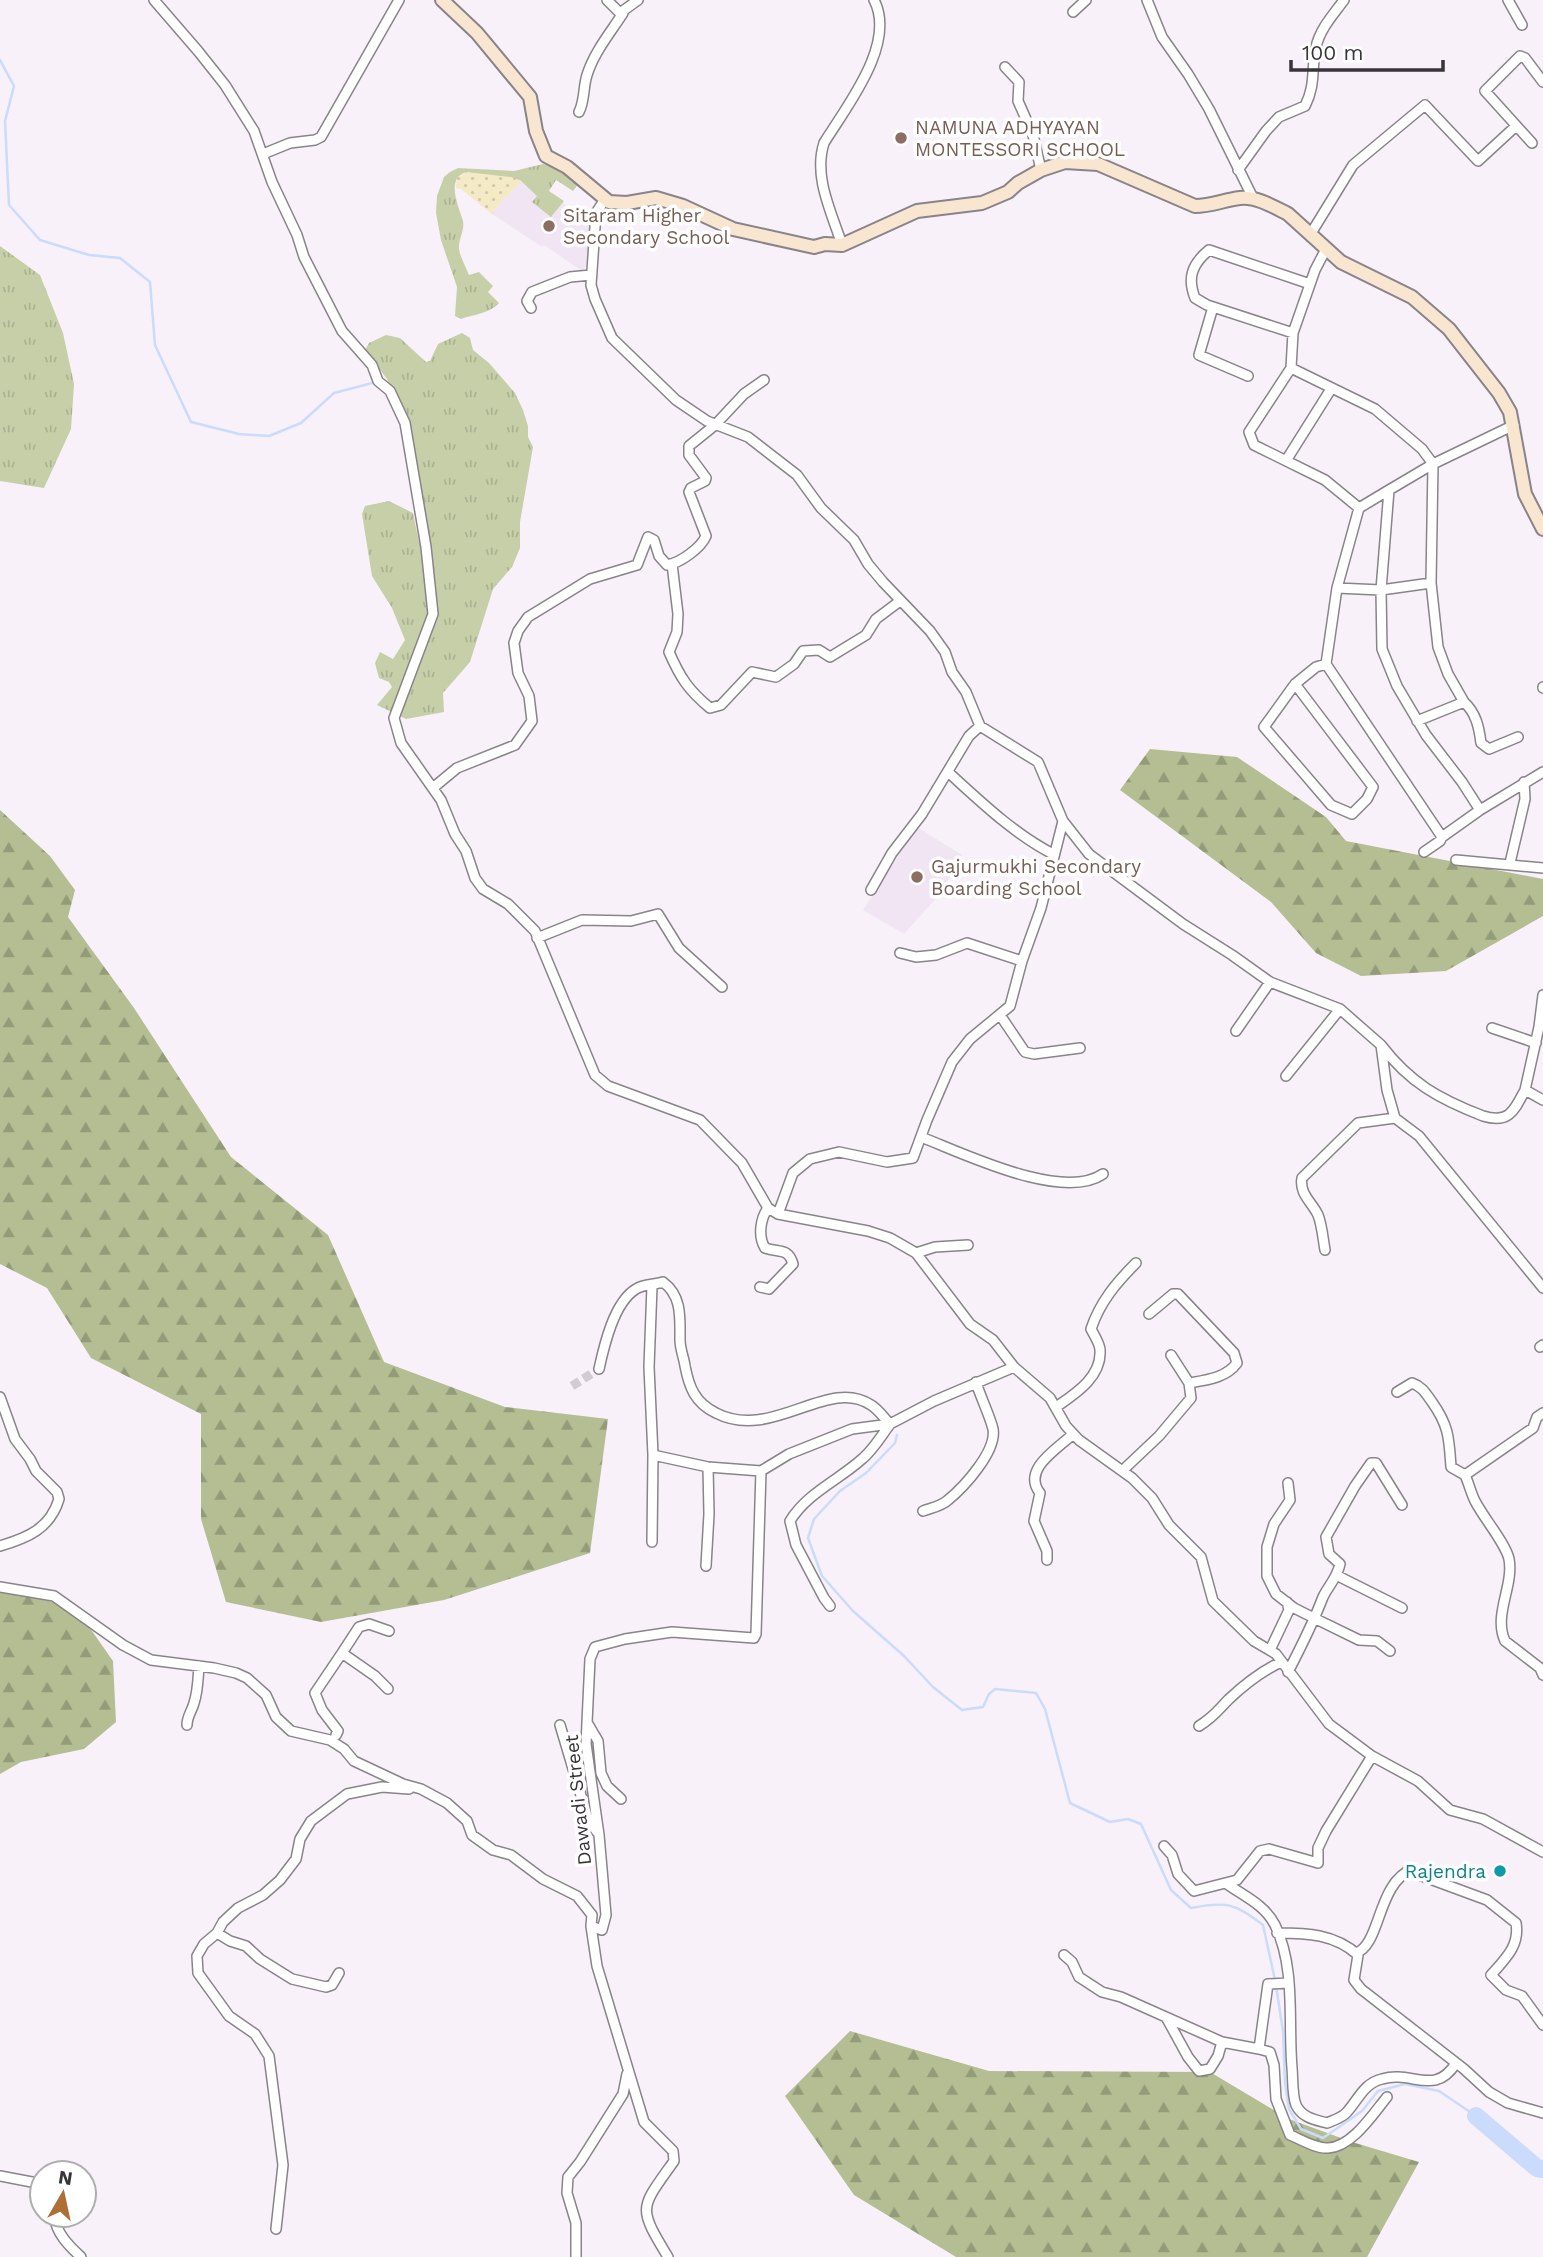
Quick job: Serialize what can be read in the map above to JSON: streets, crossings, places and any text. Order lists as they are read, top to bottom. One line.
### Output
{"streets":{"street":["Dawadi Street"]},"places":["NAMUNA ADHYAYAN MONTESSORI SCHOOL","Sitaram Higher Secondary School","Gajurmukhi Secondary Boarding School","Rajendra"],"scale_bar":"100 m","north":"top"}
